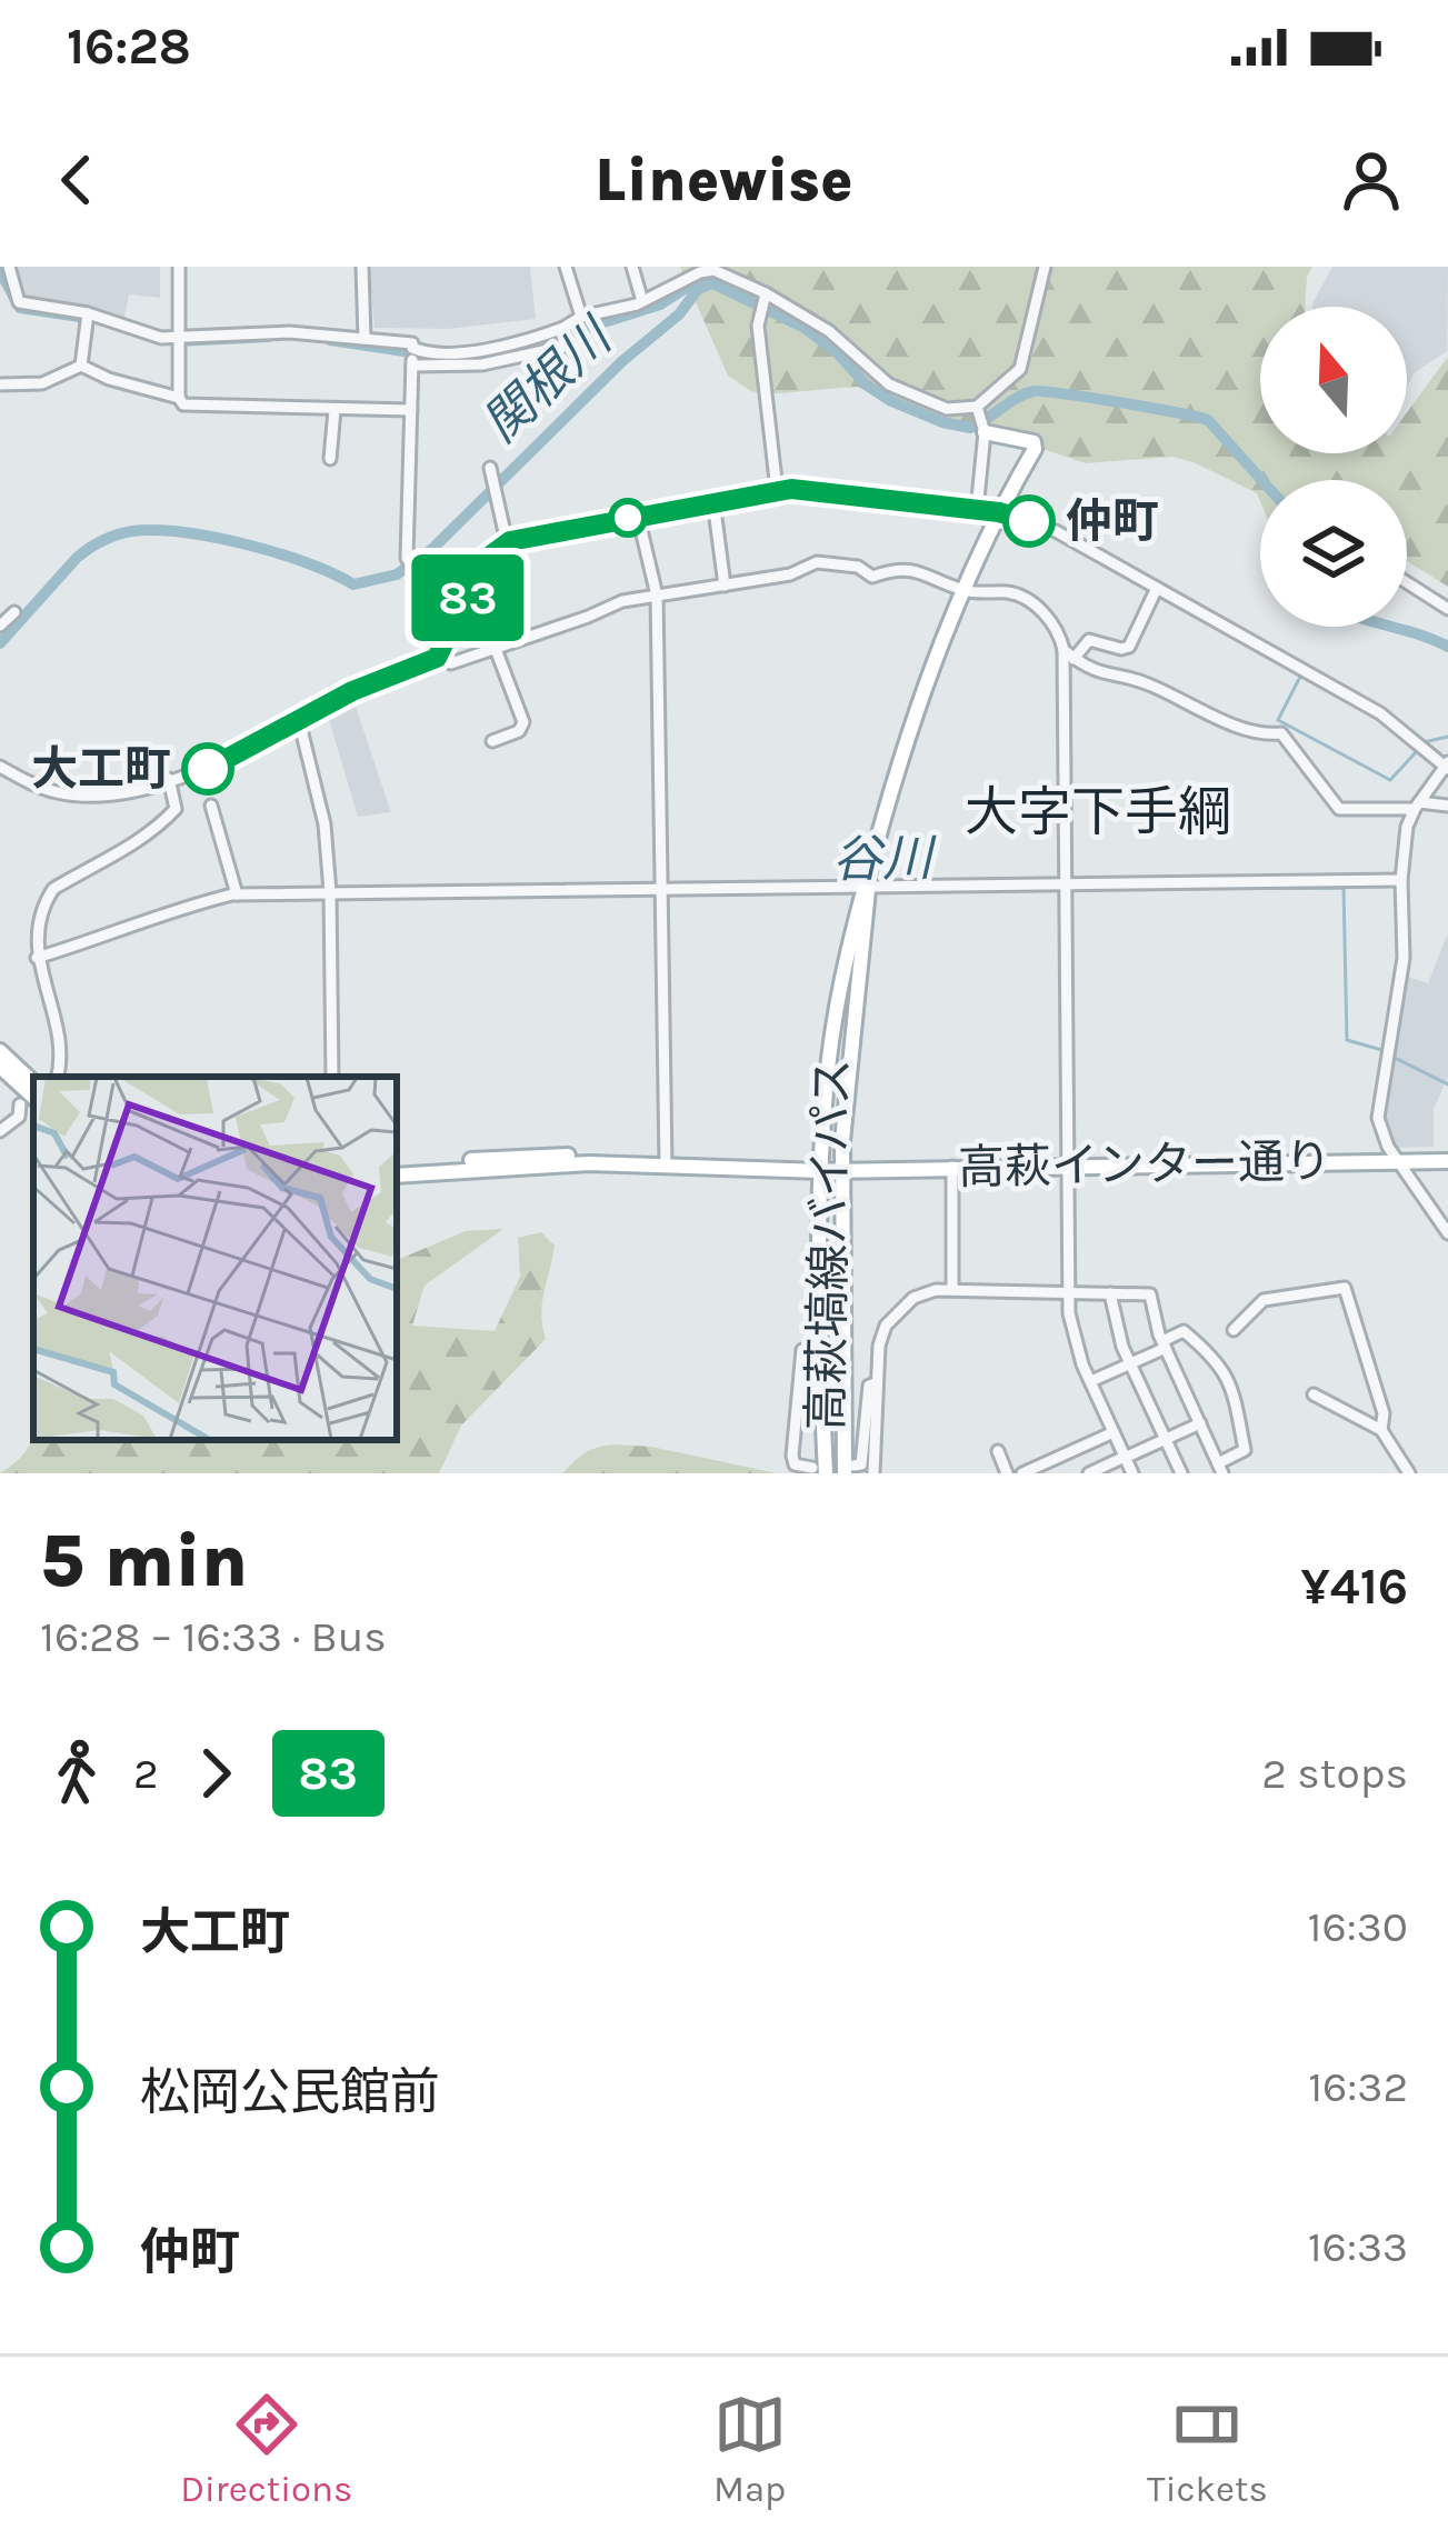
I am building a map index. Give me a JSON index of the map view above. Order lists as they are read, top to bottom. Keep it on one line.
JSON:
{"streets":{"main road":["高萩インター通り","高萩塙線バイパス"]},"crossings":[["高萩インター通り","高萩塙線バイパス"]],"districts":["大字下手綱"],"water":["関根川","谷川"],"places":["仲町","大工町"],"lines":["bus line 83"],"north":"top","page":{"status":"16:28","header":"Linewise","on_map":"83","heading":["5 min","16:28 – 16:33 · Bus","¥416"],"legs":["2","83","2 stops"],"list":[{"name":"大工町","value":"16:30"},{"name":"松岡公民館前","value":"16:32"},{"name":"仲町","value":"16:33"}],"tabs":["Directions","Map","Tickets"]}}
